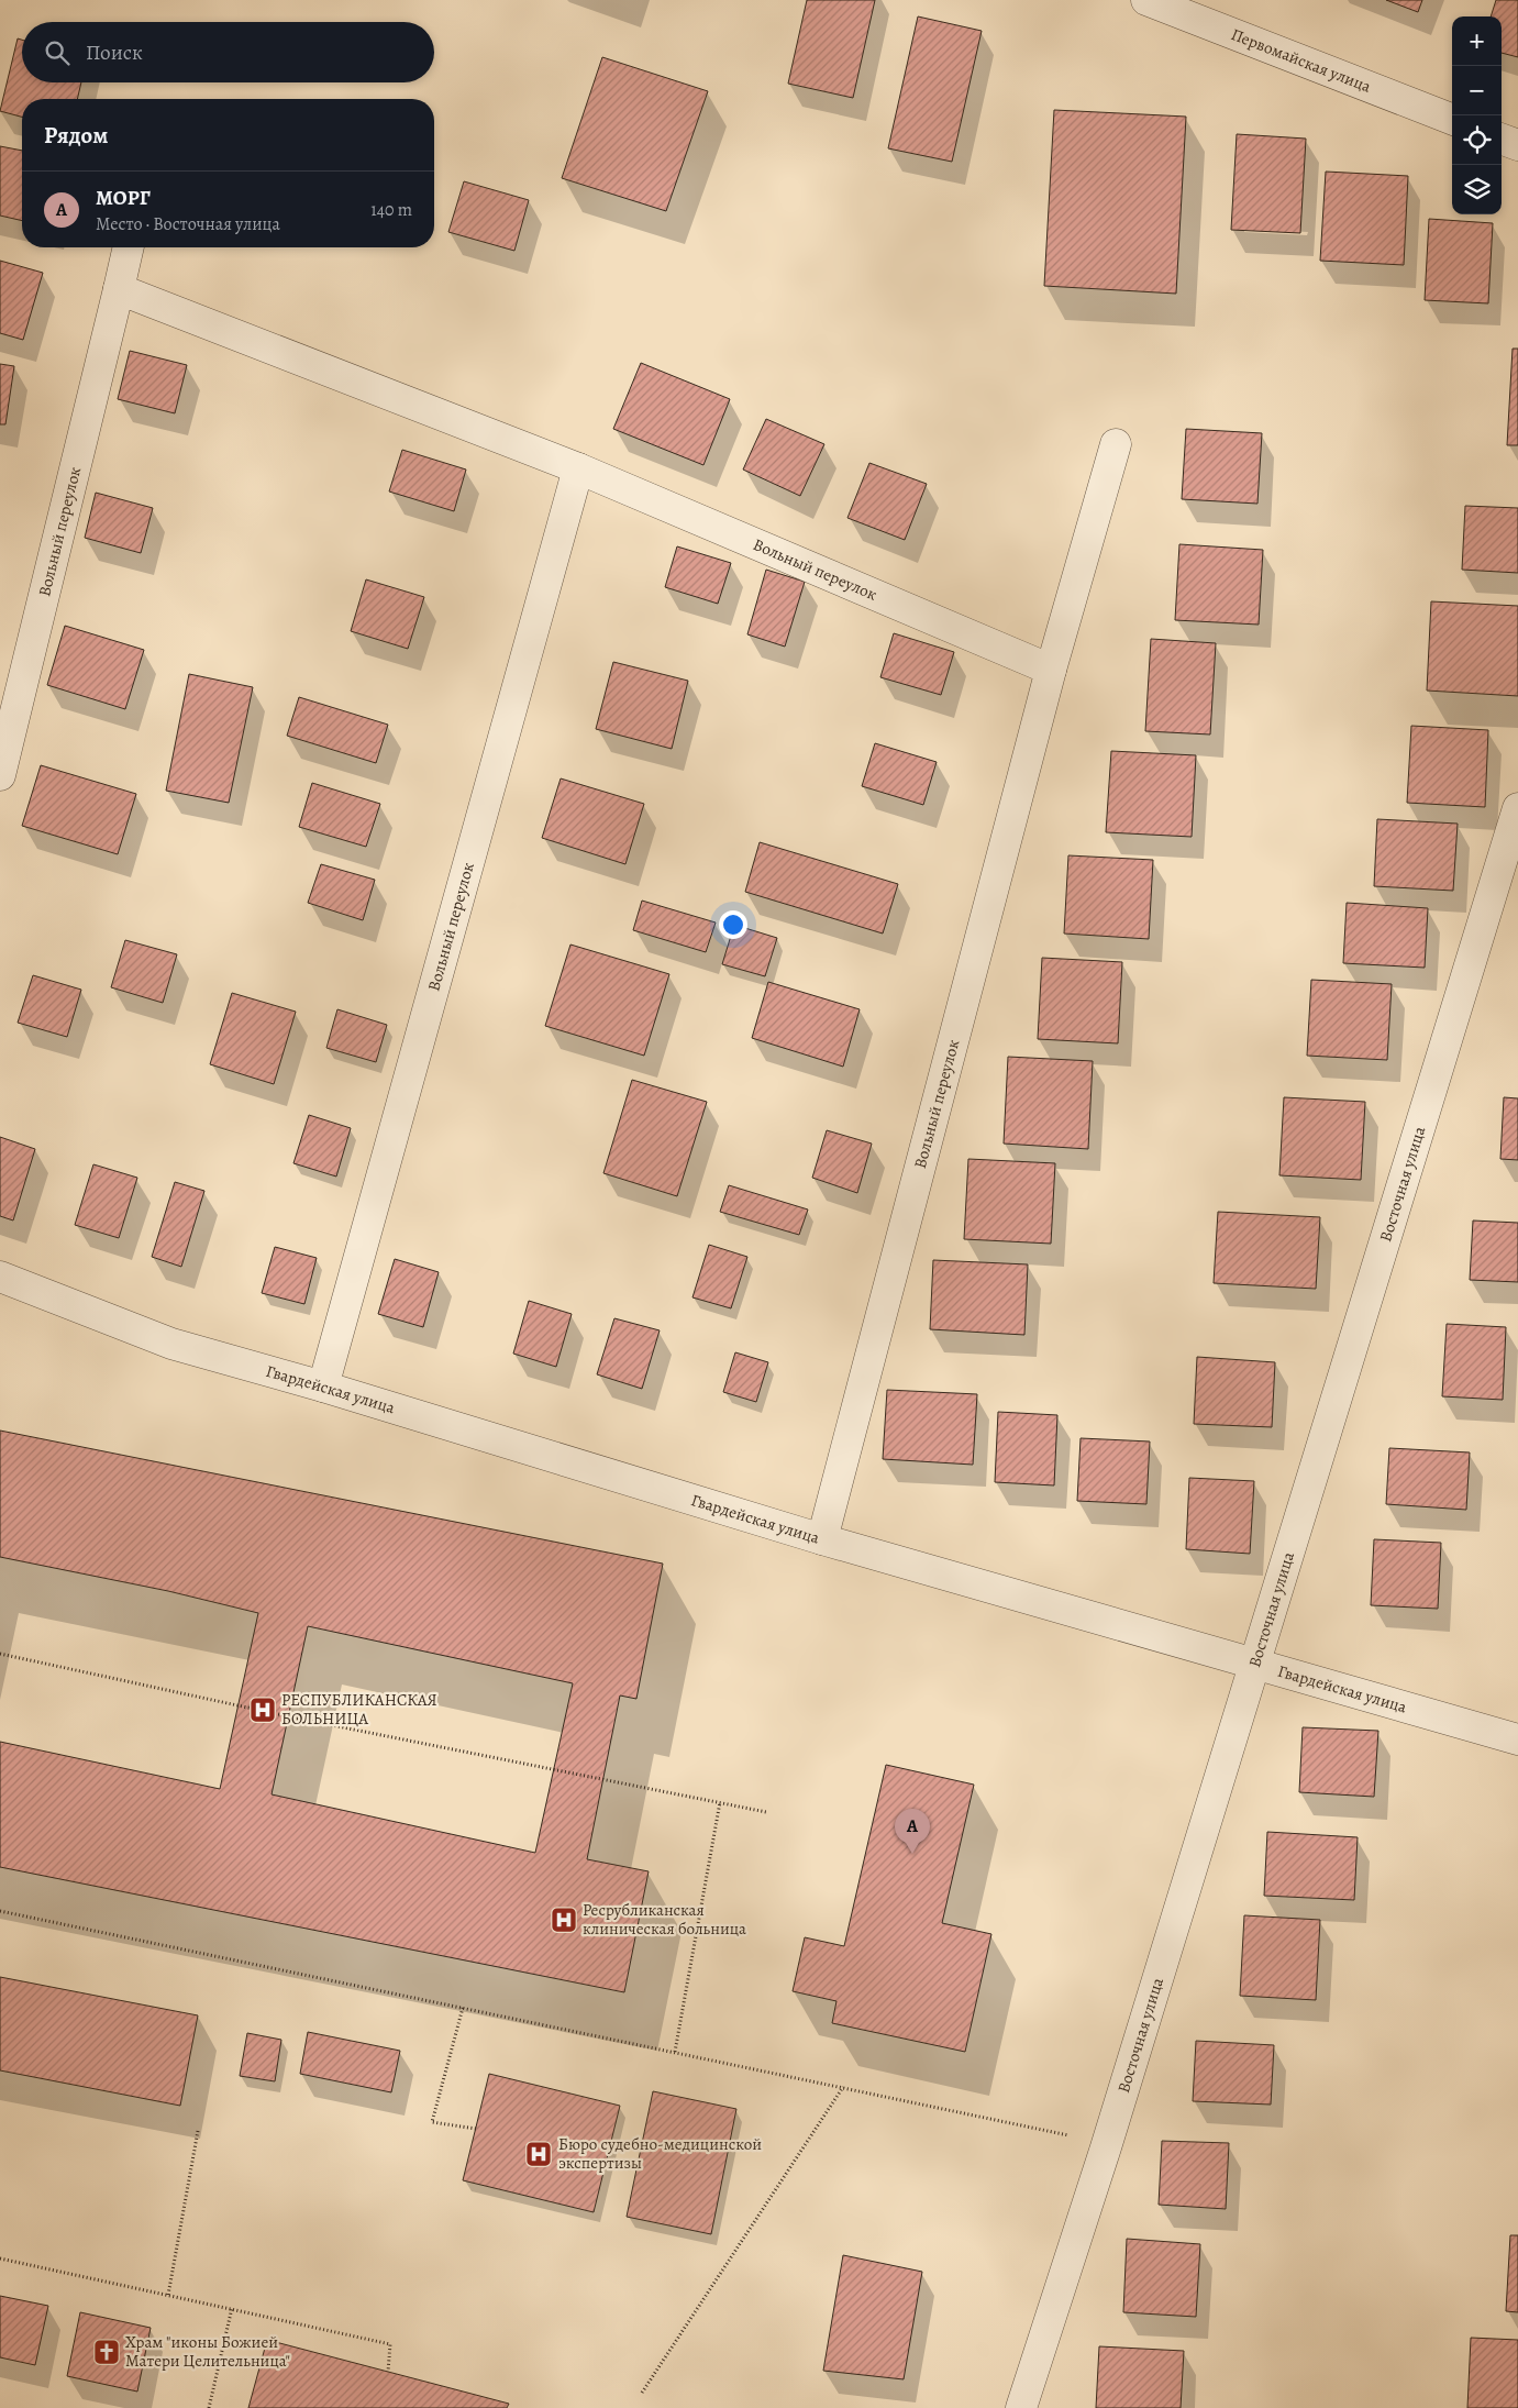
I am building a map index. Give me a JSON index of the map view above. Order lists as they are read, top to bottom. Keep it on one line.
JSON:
{"streets":{"street":["Первомайская улица","Вольный переулок","Восточная улица","Гвардейская улица"]},"crossings":[["Вольный переулок","Гвардейская улица"],["Восточная улица","Гвардейская улица"]],"places":{"hospital":["РЕСПУБЛИКАНСКАЯ БОЛЬНИЦА","Ресрубликанская клиническая больница","Бюро судебно-медицинской экспертизы"],"church":["Храм \"иконы Божией Матери Целительница\""]},"page":{"map_buttons":["+","−"],"search":"Поиск","heading":"Рядом","list":[{"mark":"A","name":"МОРГ","note":"Место · Восточная улица","value":"140 m"}],"pins":"A"}}
